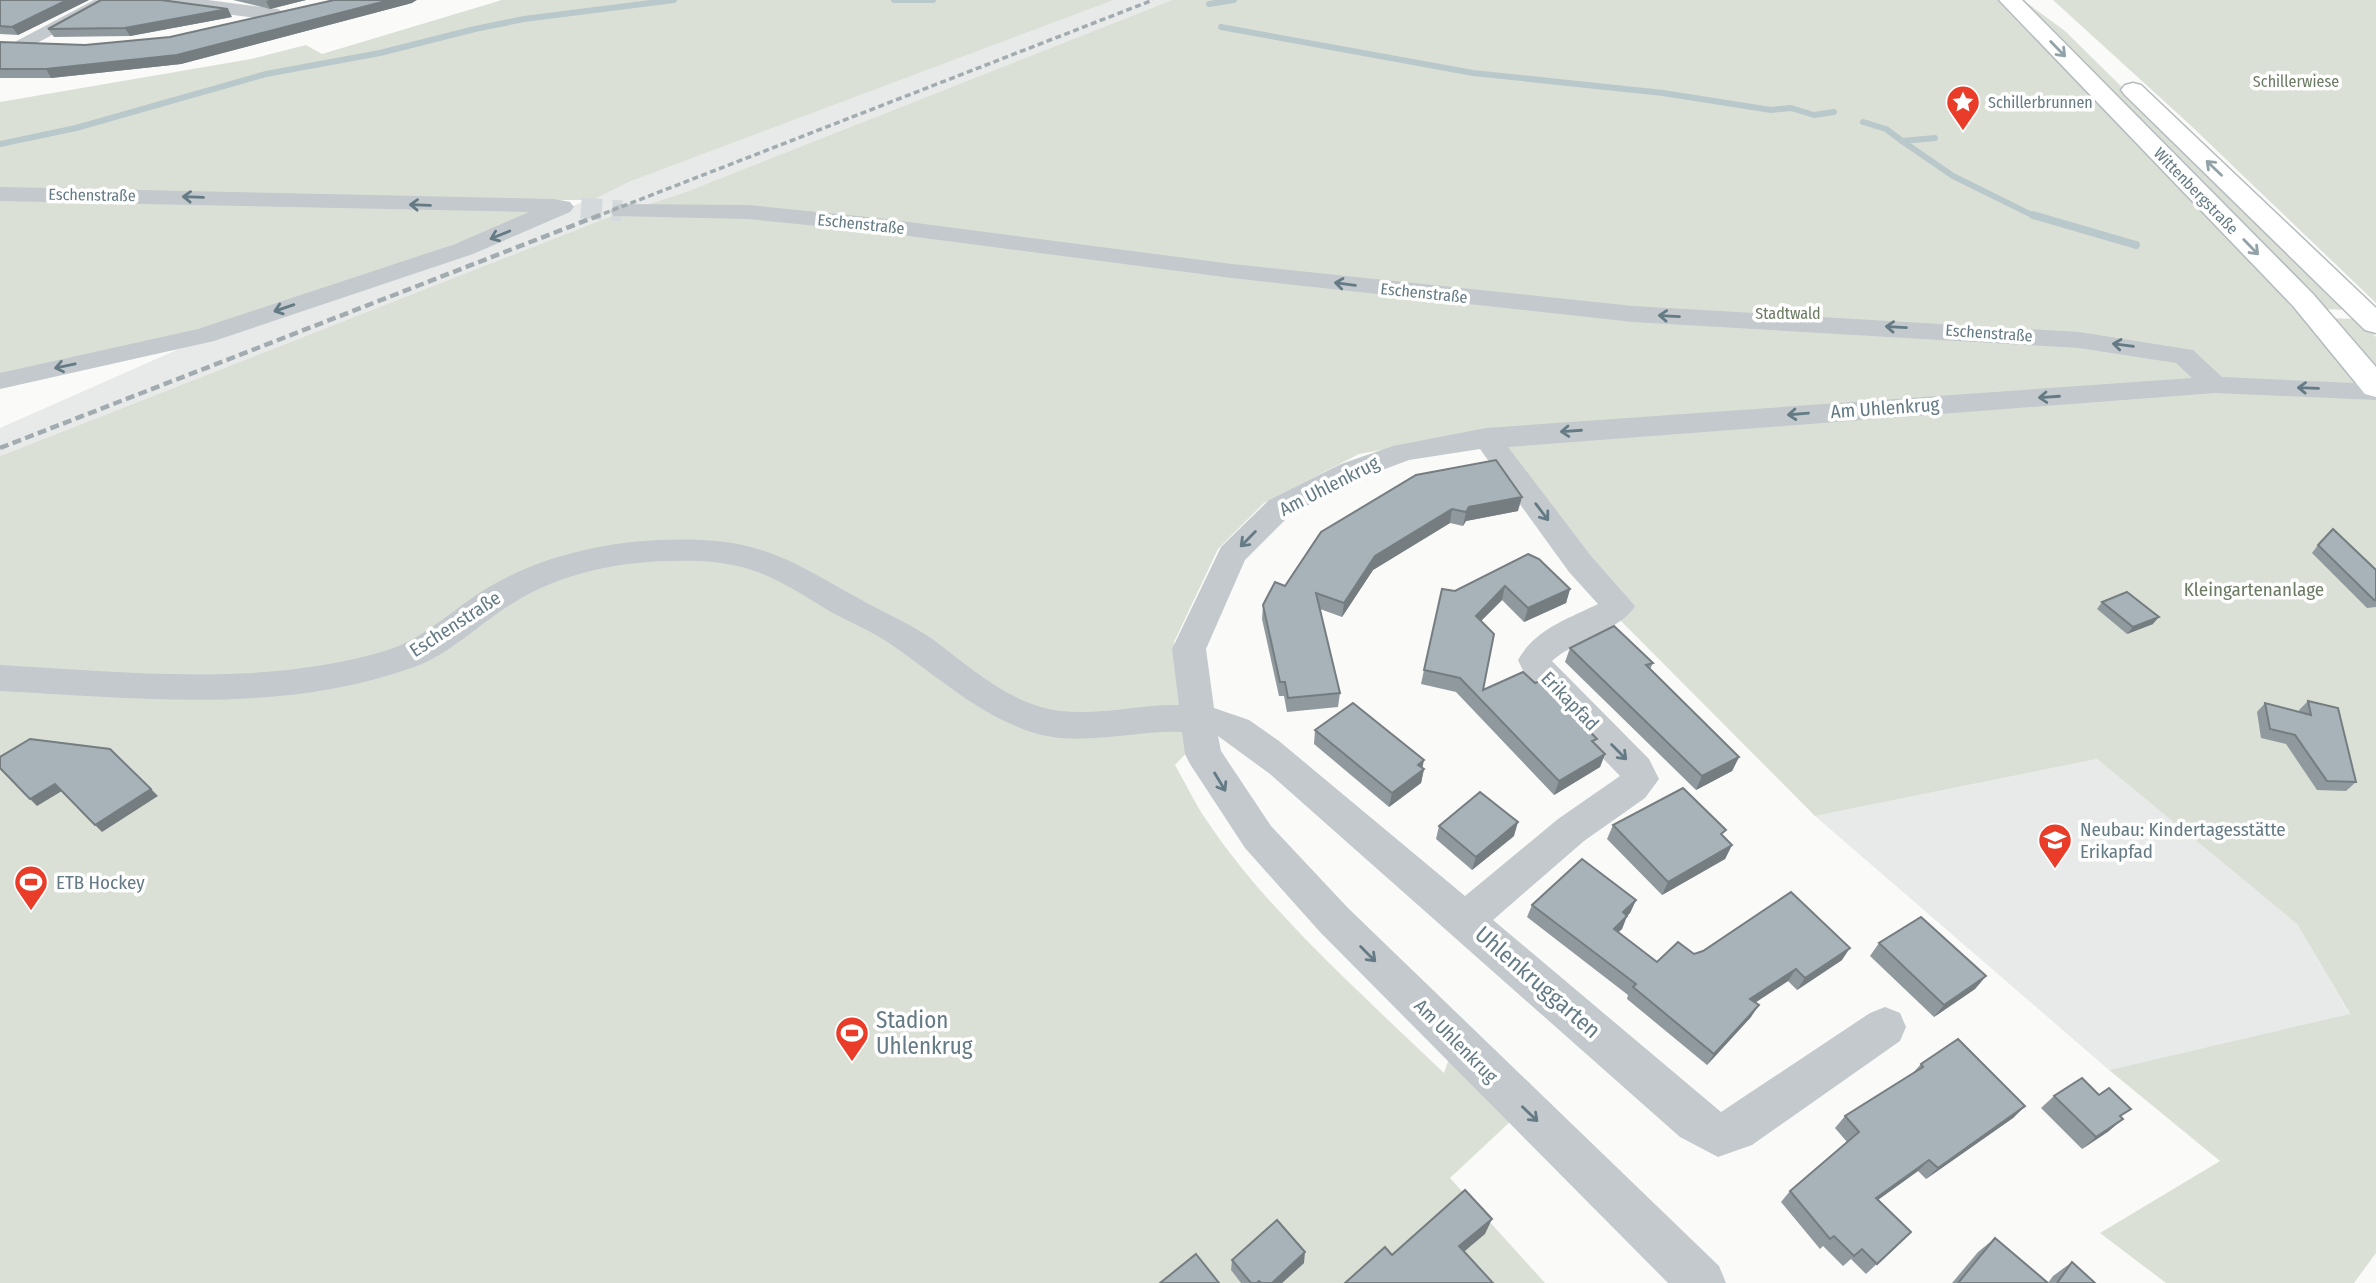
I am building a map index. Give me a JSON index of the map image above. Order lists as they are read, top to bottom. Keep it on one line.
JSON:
{"streets":{"main road":["Wittenbergstraße"],"street":["Eschenstraße","Am Uhlenkrug","Erikapfad","Uhlenkruggarten"]},"crossings":[["Wittenbergstraße","Am Uhlenkrug"],["Eschenstraße","Am Uhlenkrug"],["Eschenstraße","Uhlenkruggarten"],["Am Uhlenkrug","Erikapfad"],["Am Uhlenkrug","Uhlenkruggarten"],["Erikapfad","Uhlenkruggarten"]],"one_way":["Eschenstraße"],"parks":["Schillerwiese","Stadtwald","Kleingartenanlage"],"places":{"place":["Schillerbrunnen"],"school or university":["Neubau: Kindertagesstätte Erikapfad"],"sports":["ETB Hockey","Stadion Uhlenkrug"]}}
